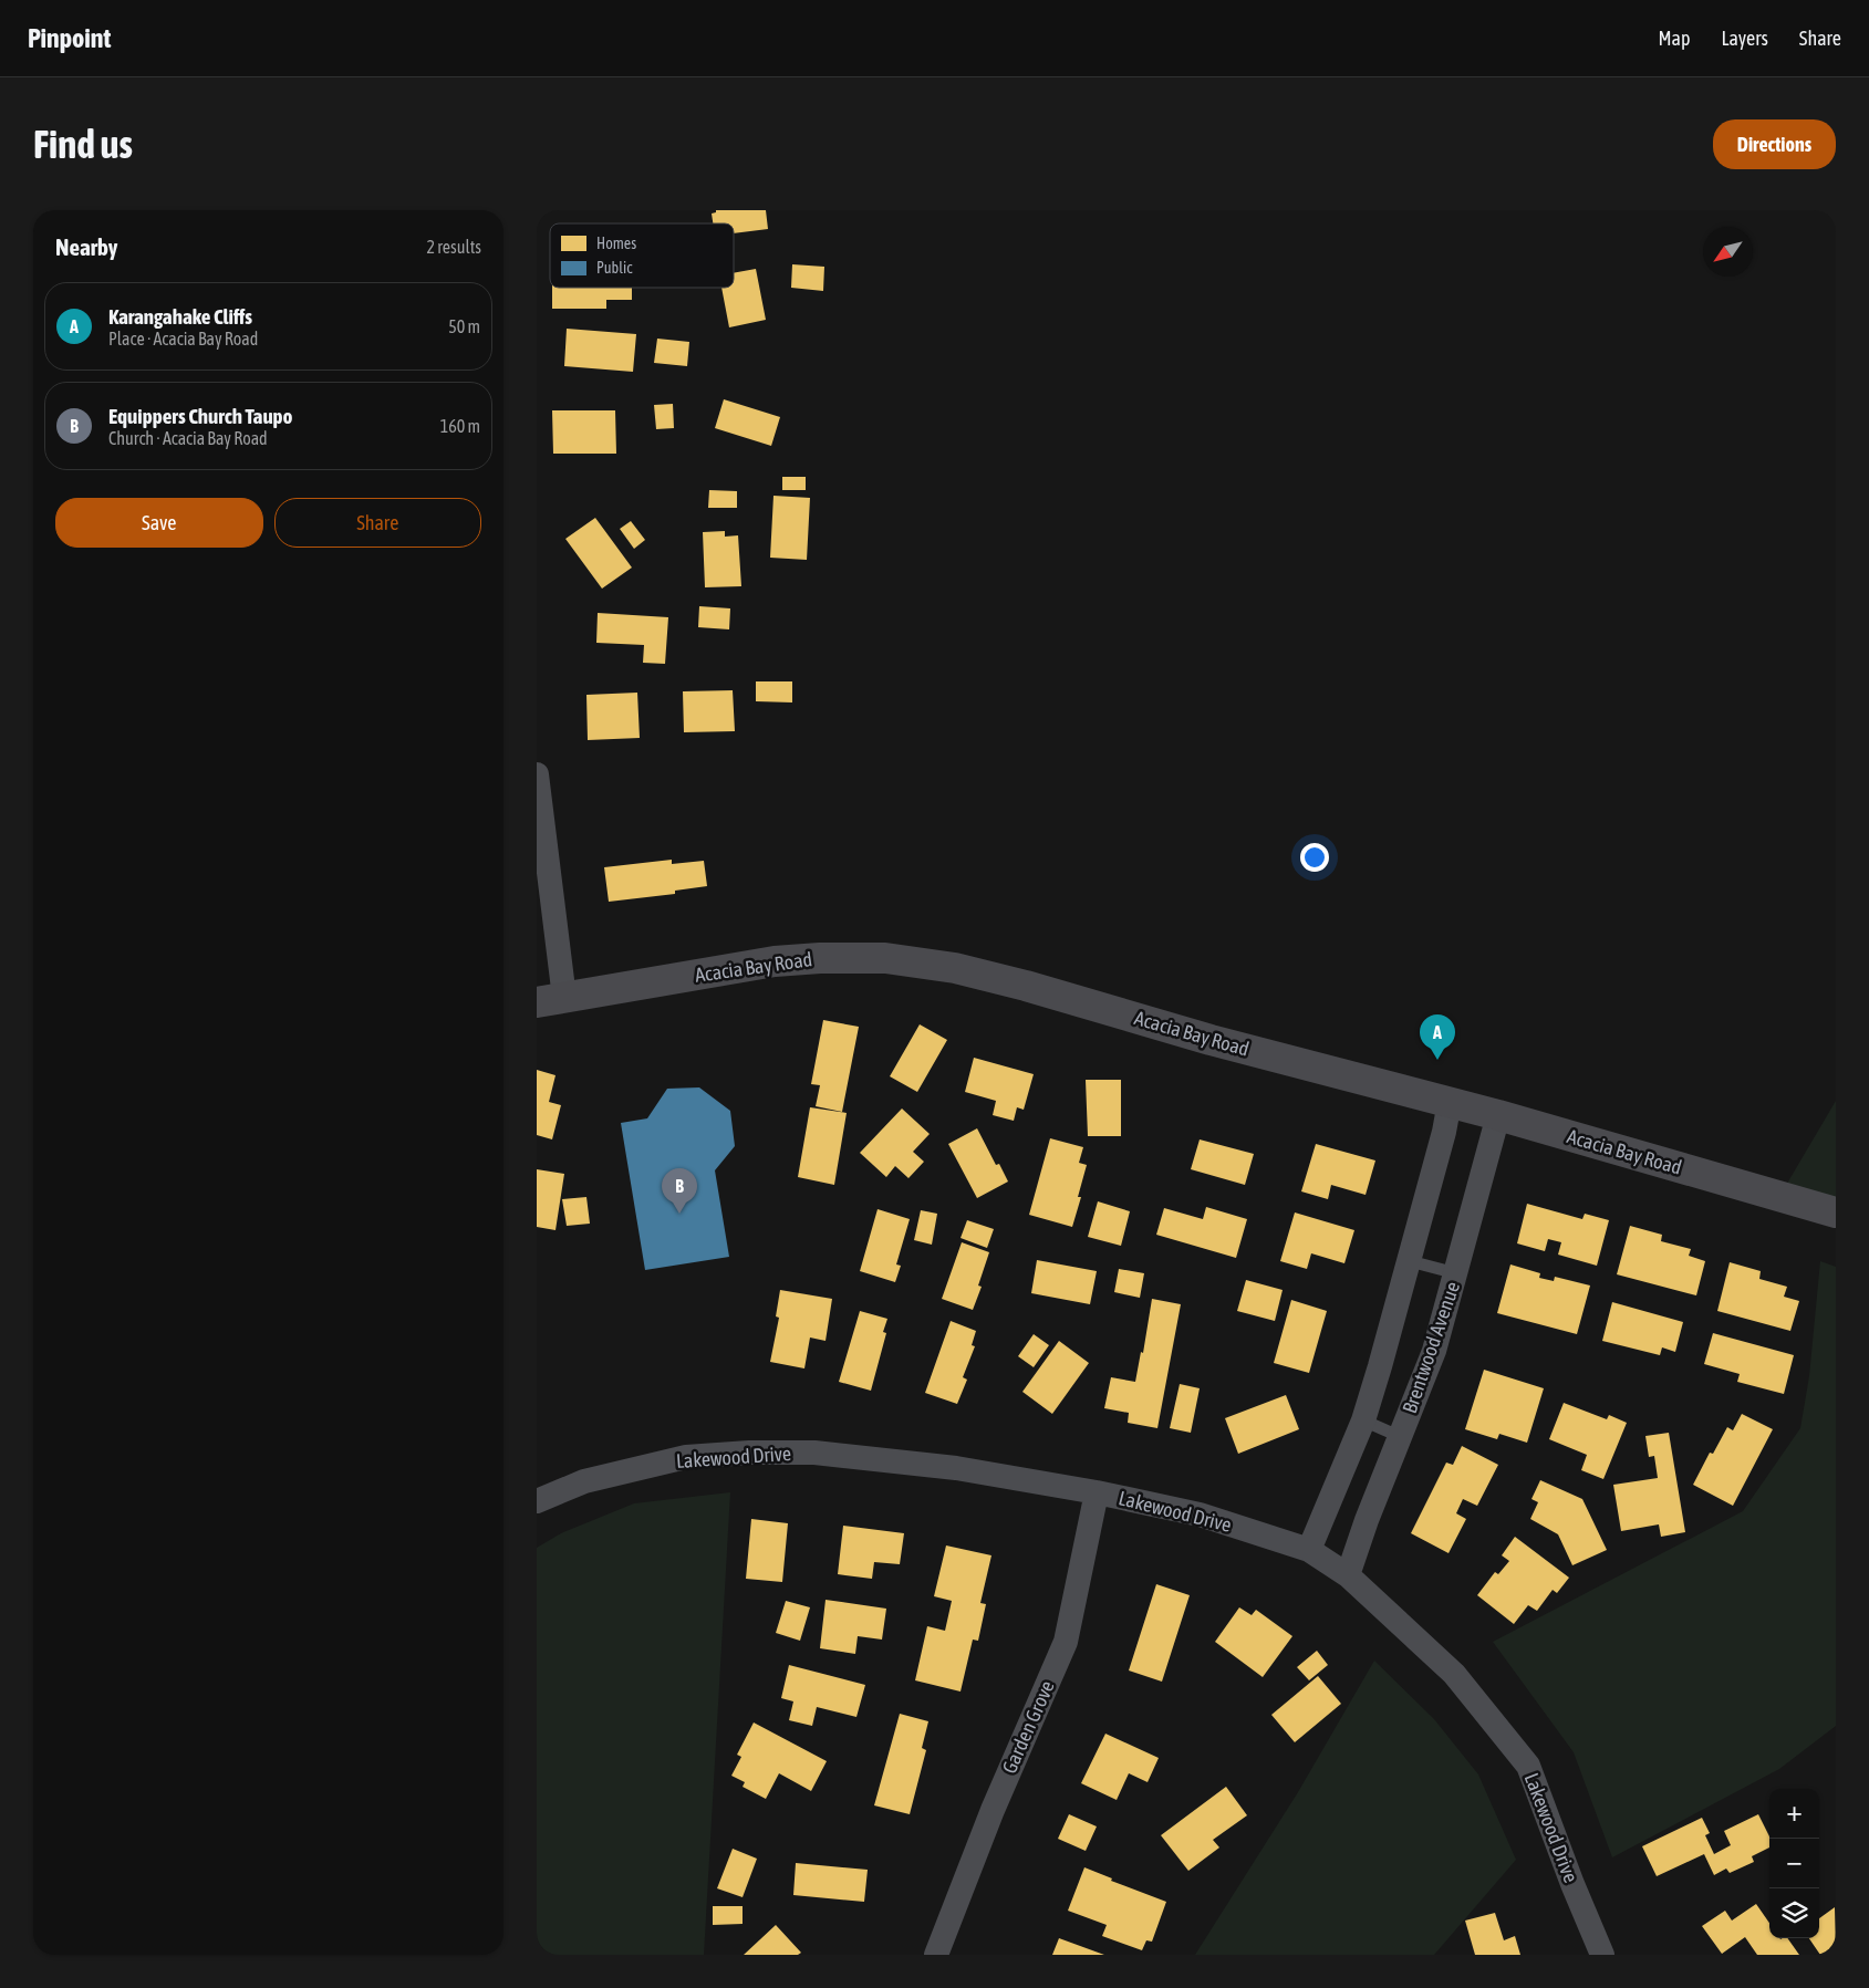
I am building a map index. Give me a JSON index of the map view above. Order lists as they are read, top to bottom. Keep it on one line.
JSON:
{"streets":{"street":["Acacia Bay Road","Brentwood Avenue","Lakewood Drive","Garden Grove"]},"crossings":[["Acacia Bay Road","Brentwood Avenue"],["Brentwood Avenue","Lakewood Drive"],["Lakewood Drive","Garden Grove"]],"legend":["Homes","Public"],"north":"bottom left","page":{"header":"Pinpoint","nav":["Map","Layers","Share"],"buttons":["Directions",["Save","Share"]],"title":"Find us","heading":["Nearby","2 results"],"list":[{"mark":"A","name":"Karangahake Cliffs","note":"Place · Acacia Bay Road","value":"50 m"},{"mark":"B","name":"Equippers Church Taupo","note":"Church · Acacia Bay Road","value":"160 m"}],"pins":["A","B"],"map_buttons":["+","−"]}}
